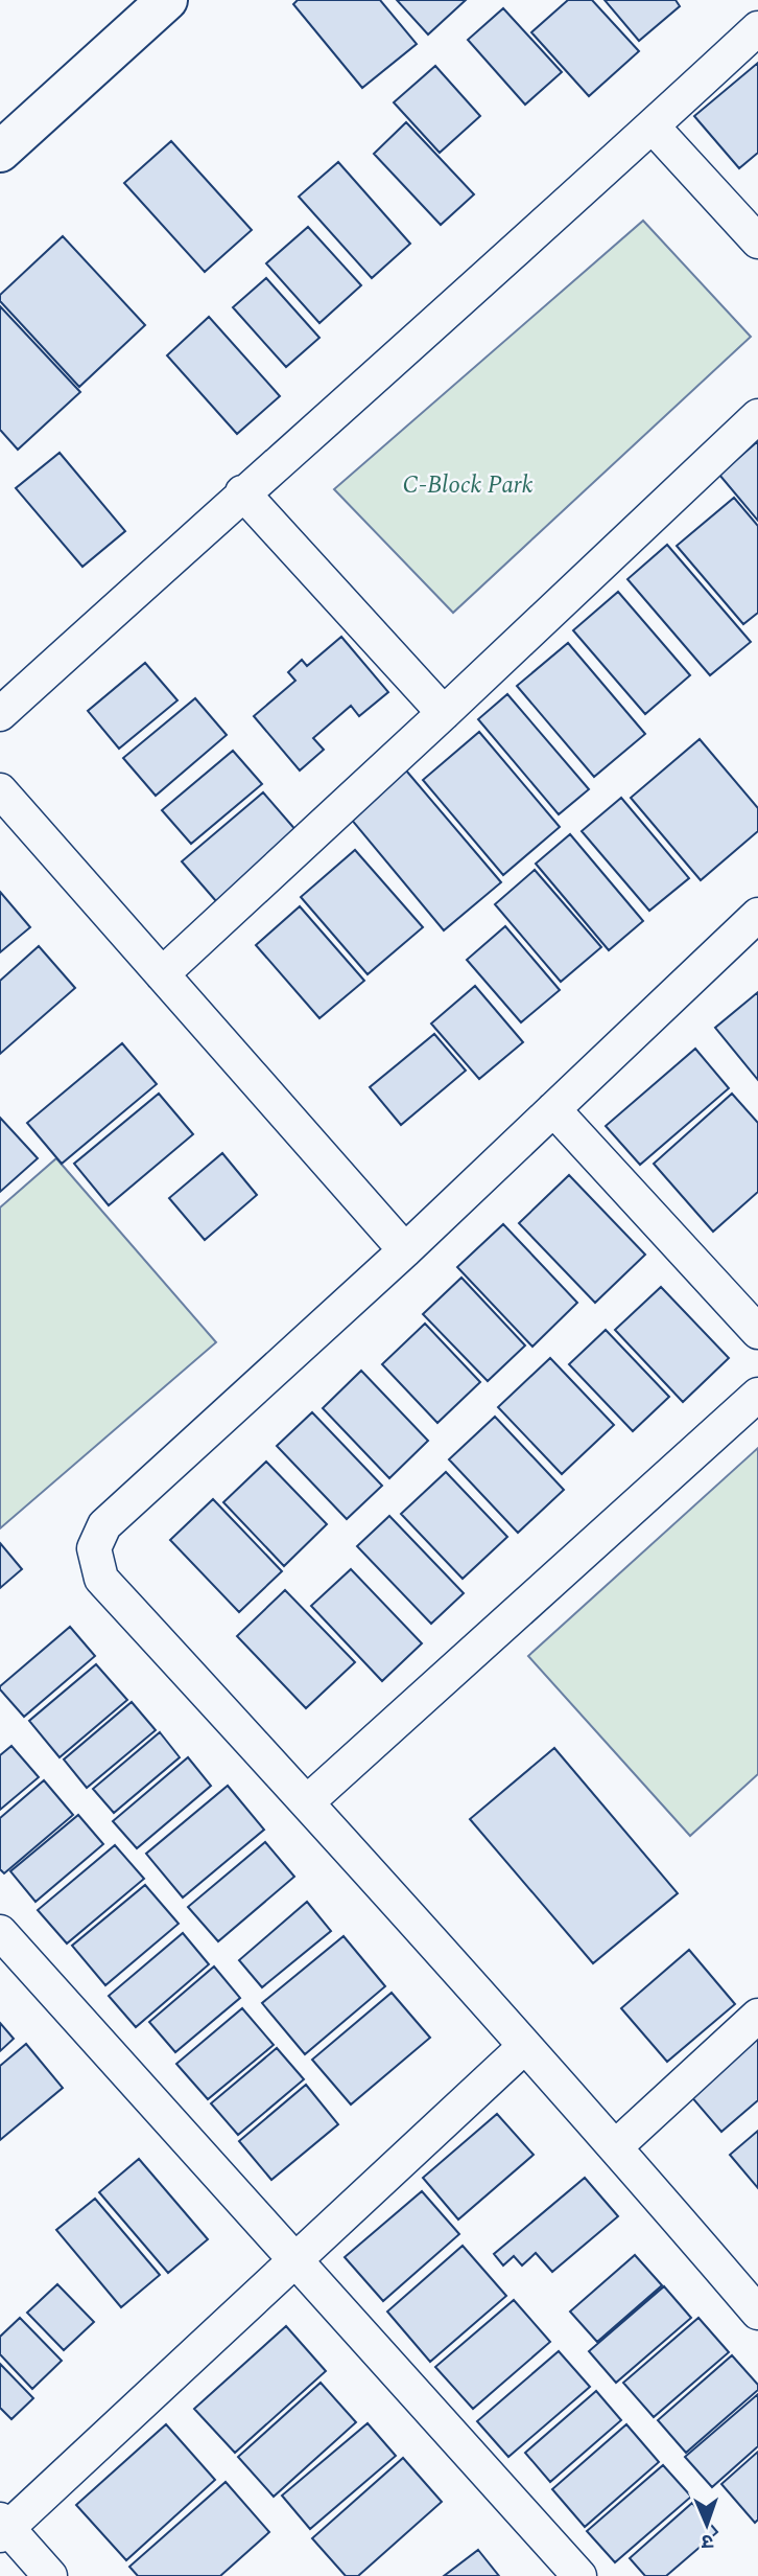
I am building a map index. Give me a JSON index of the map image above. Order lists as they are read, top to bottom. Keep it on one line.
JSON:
{"parks":["C-Block Park"],"north":"bottom"}
